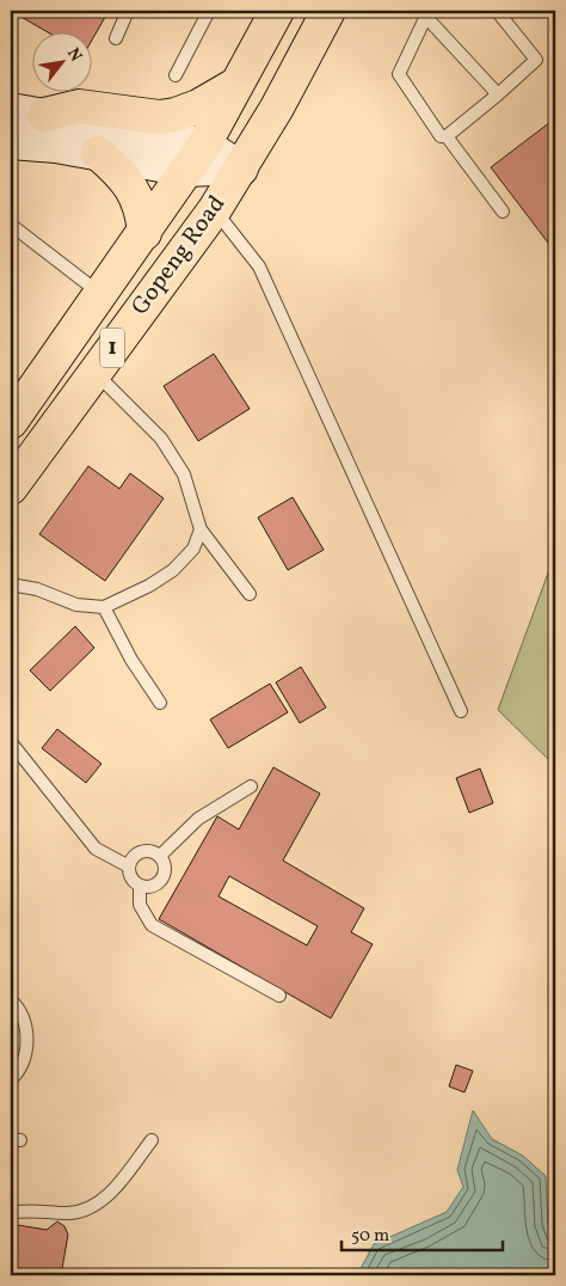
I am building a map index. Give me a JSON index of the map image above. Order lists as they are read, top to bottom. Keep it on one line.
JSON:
{"streets":{"highway":["Gopeng Road","1"]},"scale_bar":"50 m","north":"top right"}
